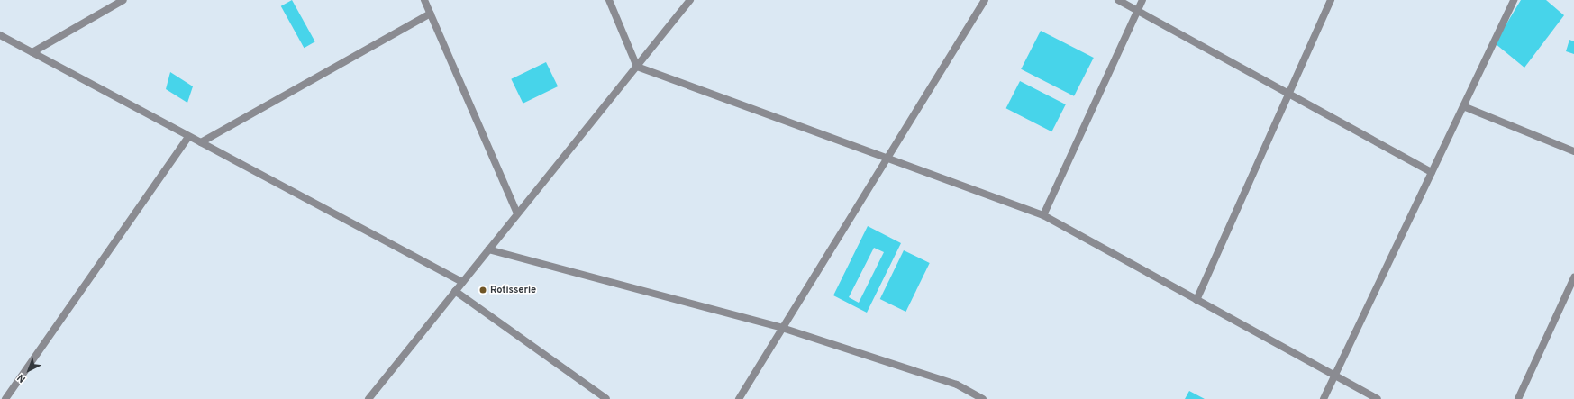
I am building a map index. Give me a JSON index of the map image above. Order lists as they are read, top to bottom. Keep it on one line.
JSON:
{"places":["Rotisserie"],"north":"bottom left"}
